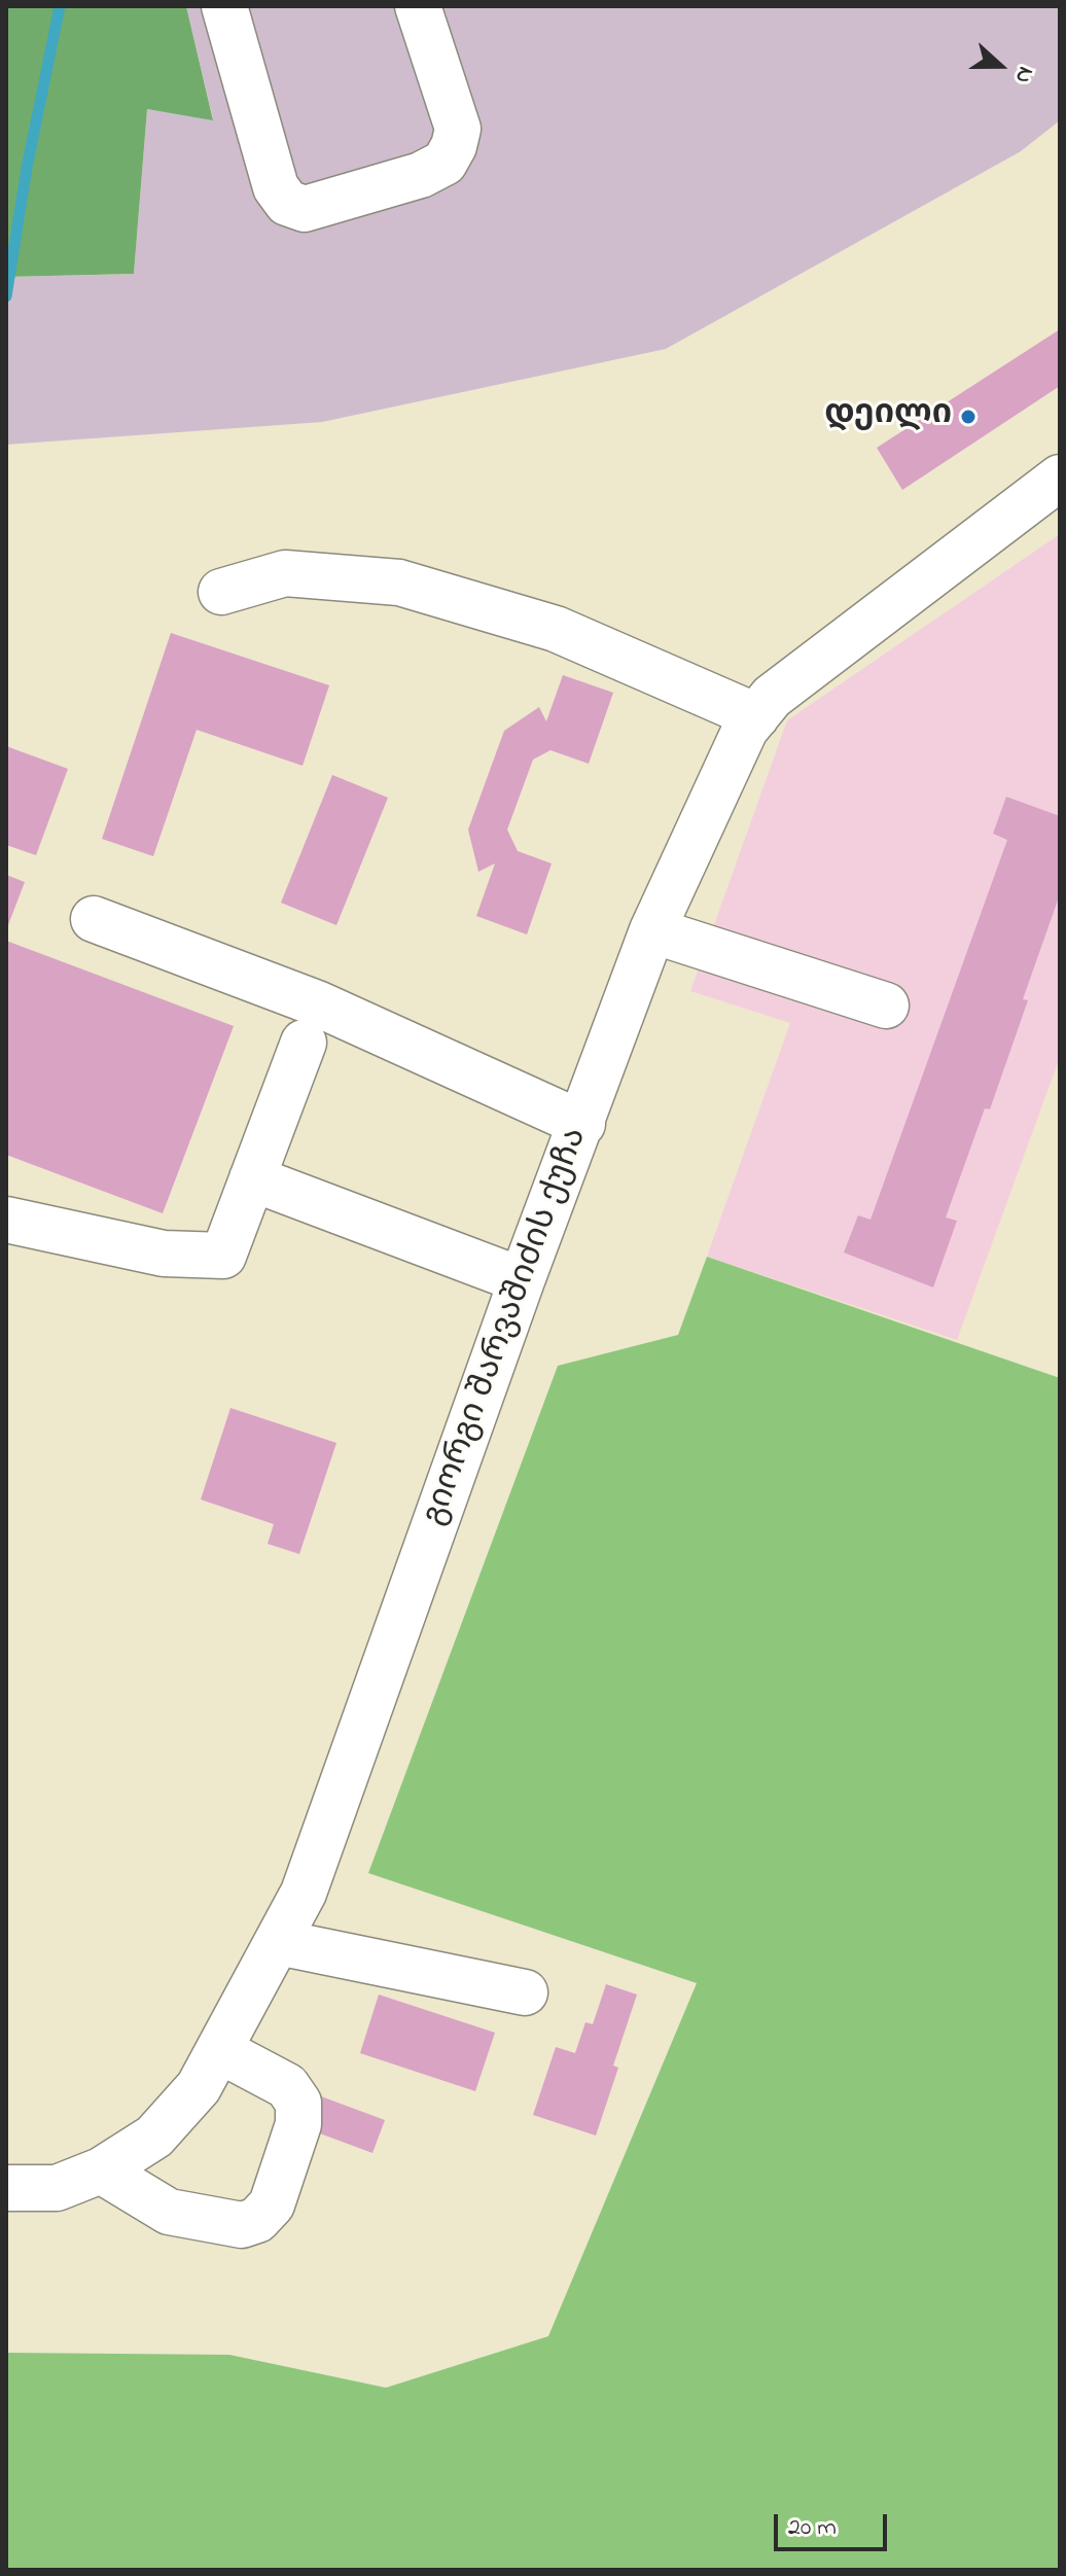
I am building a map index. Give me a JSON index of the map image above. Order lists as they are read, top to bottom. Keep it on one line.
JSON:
{"streets":{"street":["გიორგი შარვაშიძის ქუჩა"]},"places":["დეილი"],"scale_bar":"20 m","north":"right"}
